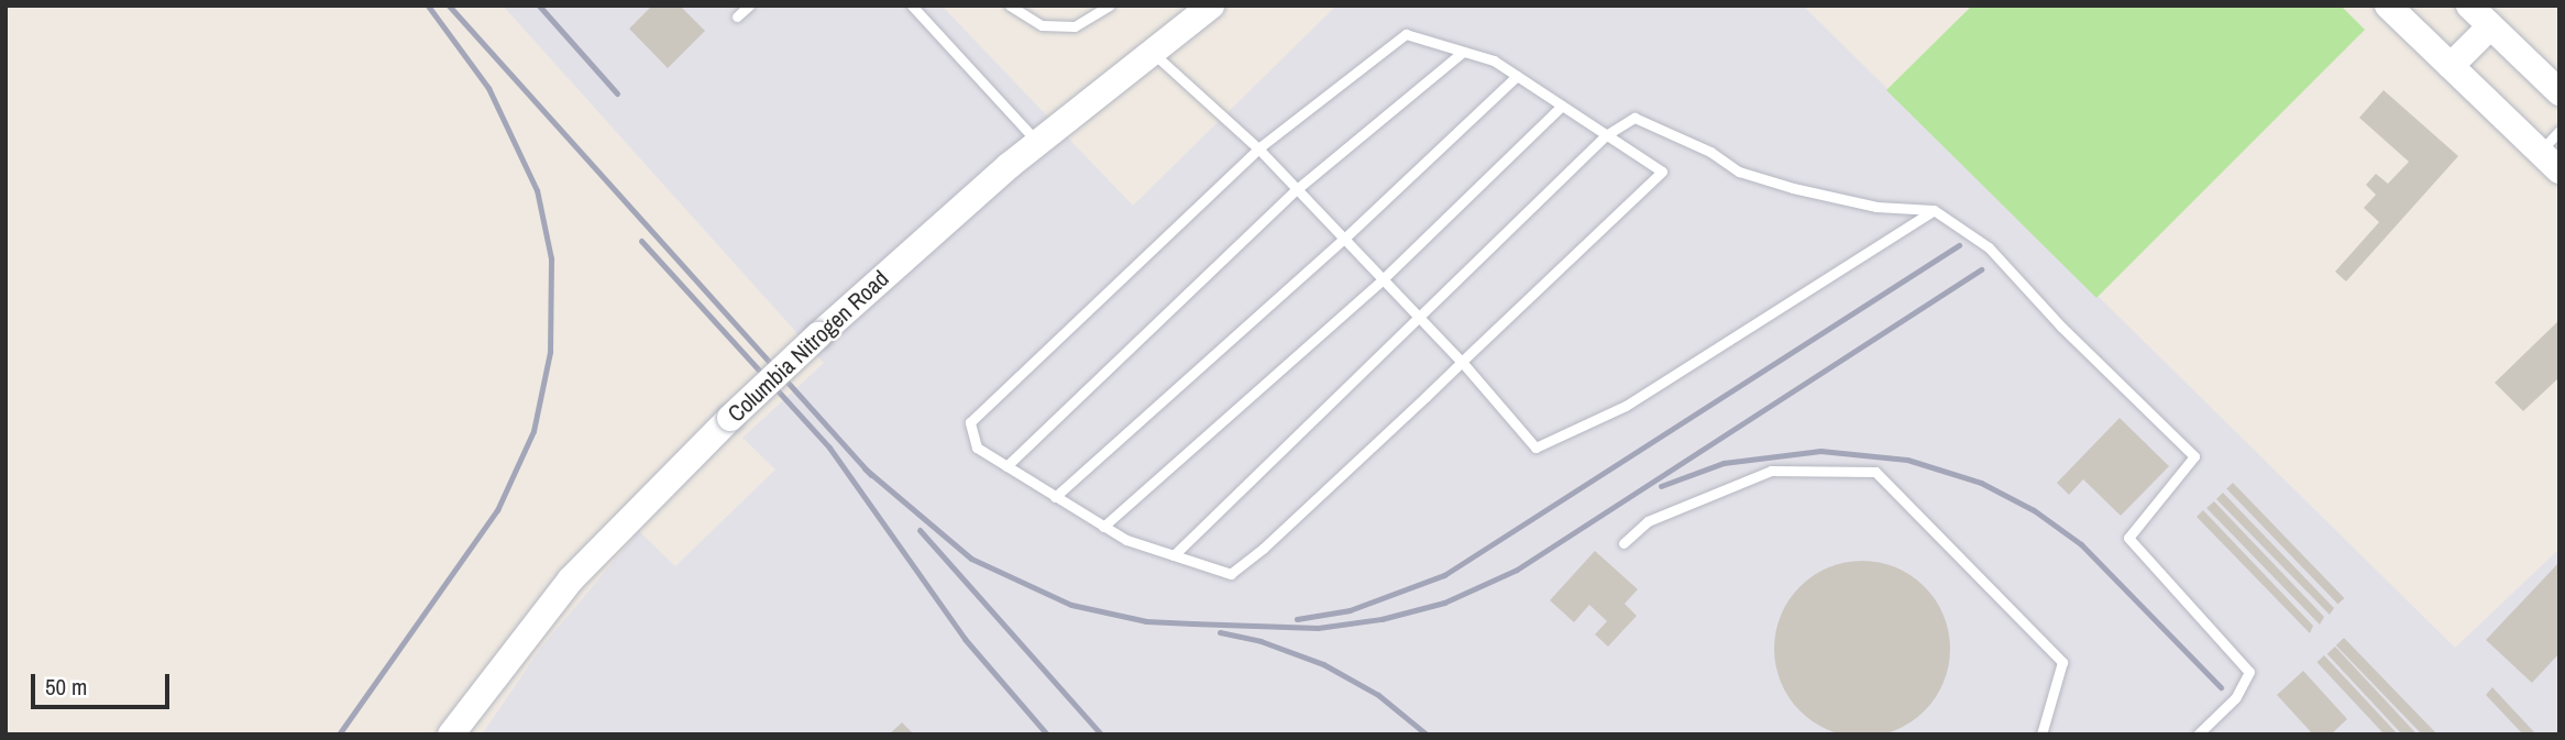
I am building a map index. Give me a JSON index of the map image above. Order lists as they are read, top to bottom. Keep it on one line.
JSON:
{"streets":{"street":["Columbia Nitrogen Road"]},"scale_bar":"50 m"}
